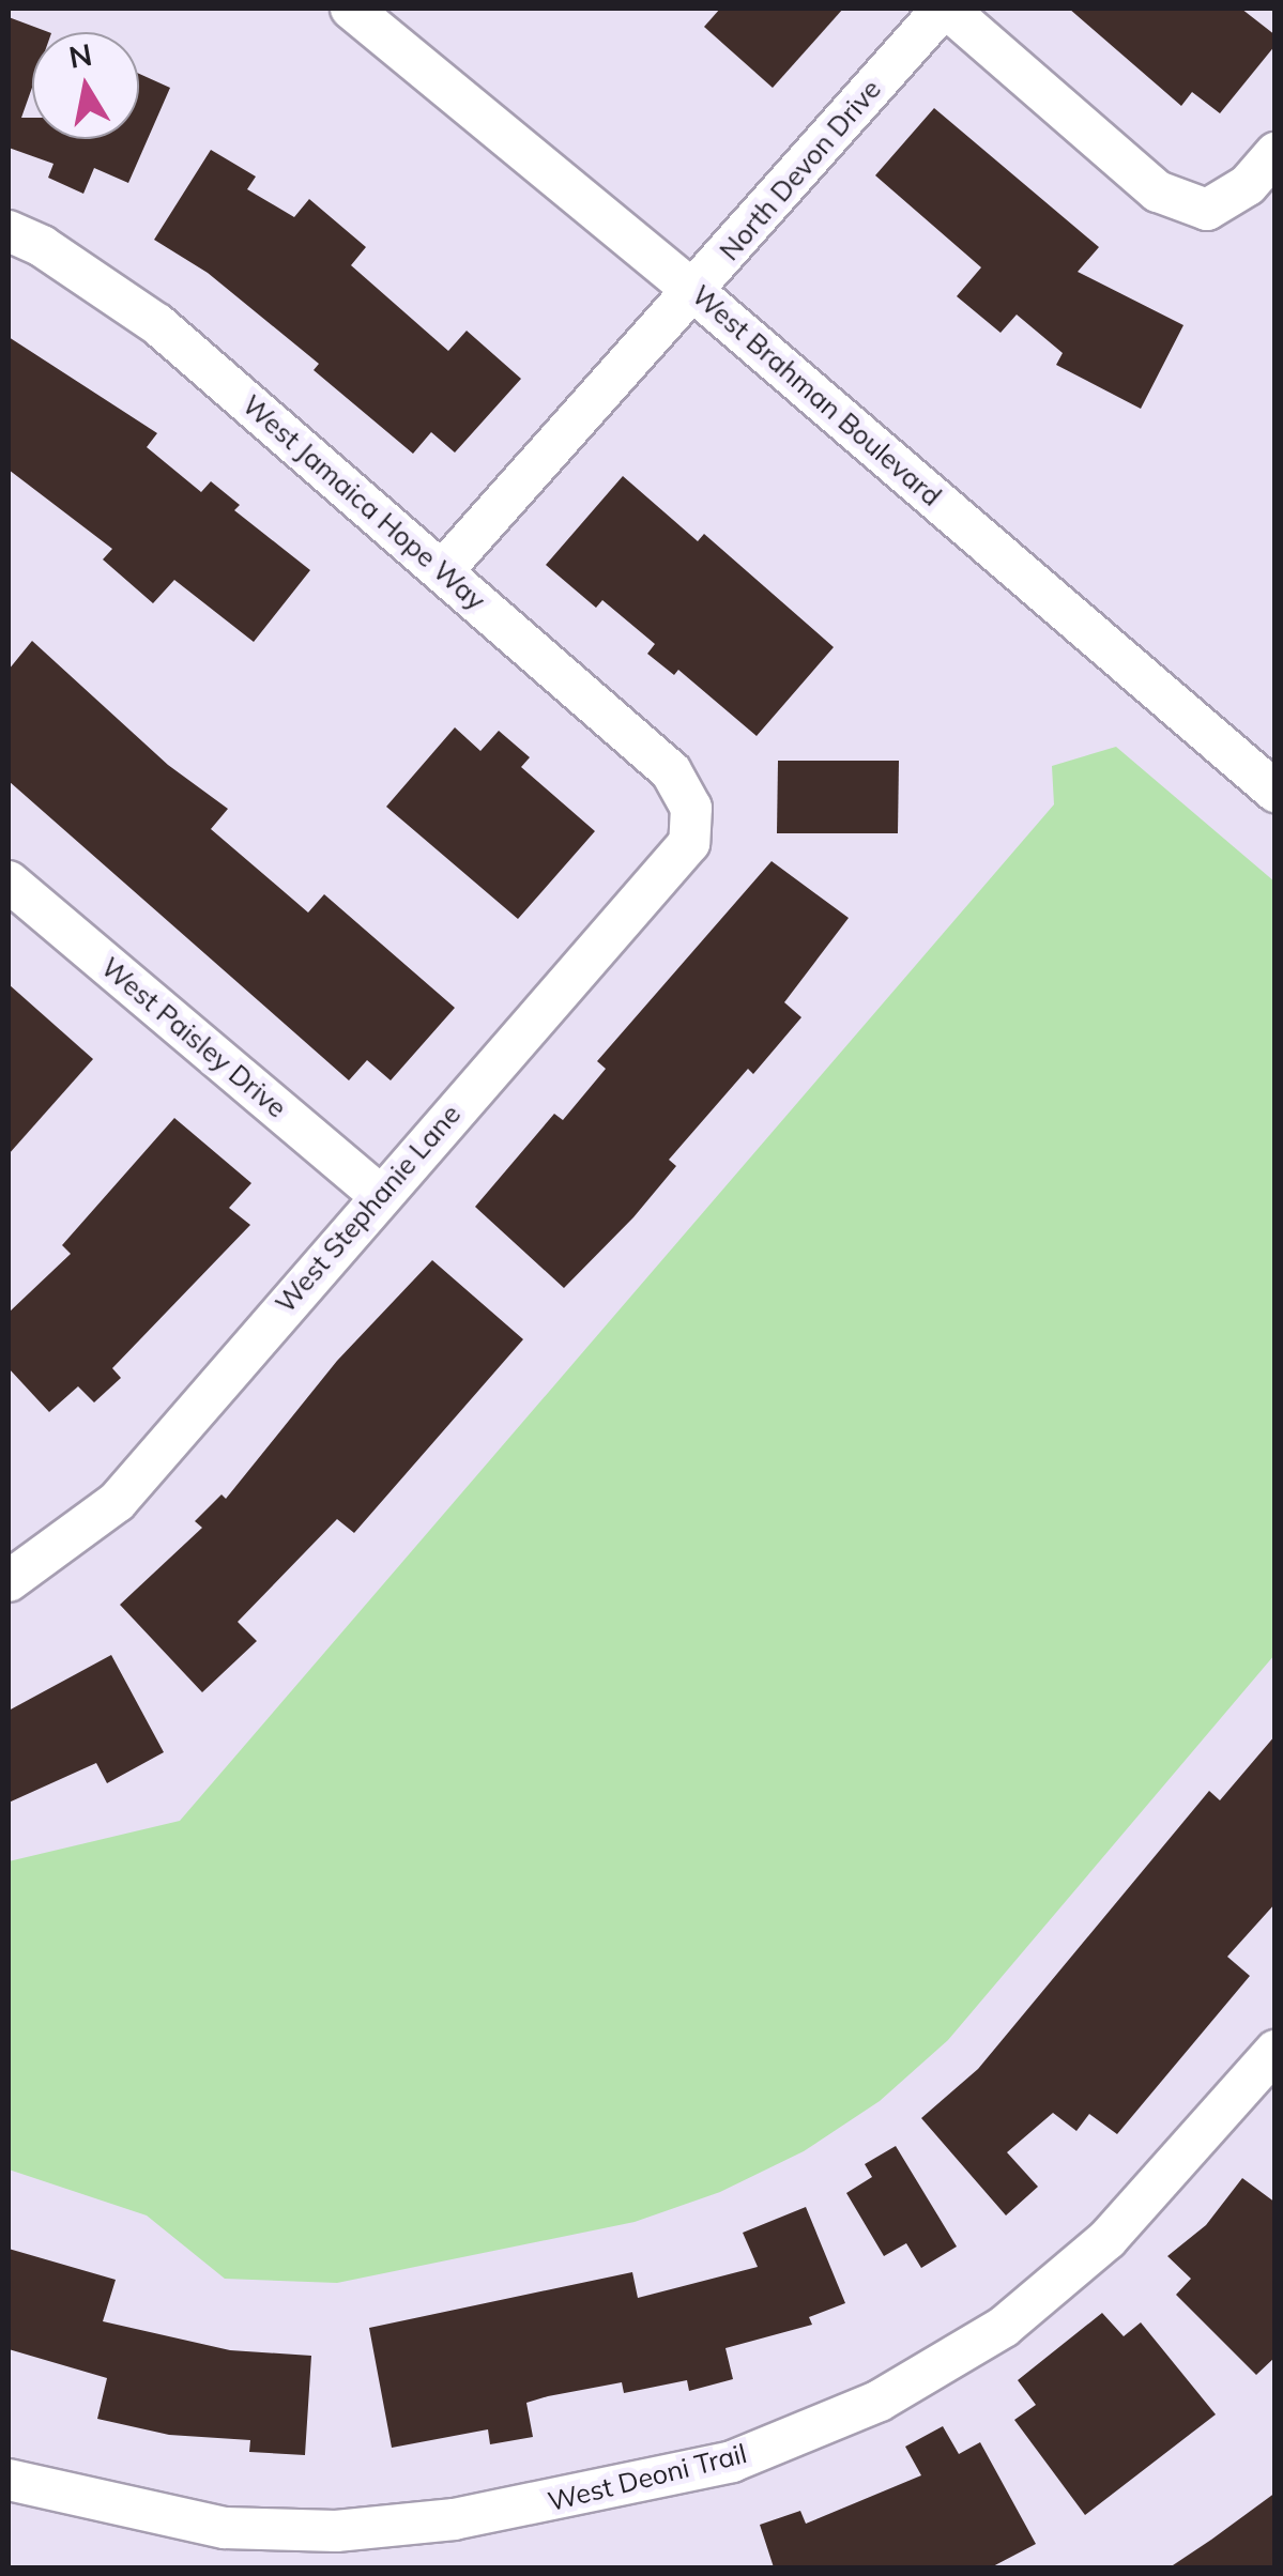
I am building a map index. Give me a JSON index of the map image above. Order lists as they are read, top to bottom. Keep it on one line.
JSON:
{"streets":{"street":["North Devon Drive","West Brahman Boulevard","West Jamaica Hope Way","West Paisley Drive","West Stephanie Lane","West Deoni Trail"]},"crossings":[["North Devon Drive","West Brahman Boulevard"],["North Devon Drive","West Jamaica Hope Way"],["West Jamaica Hope Way","West Stephanie Lane"],["West Paisley Drive","West Stephanie Lane"]],"north":"top"}
